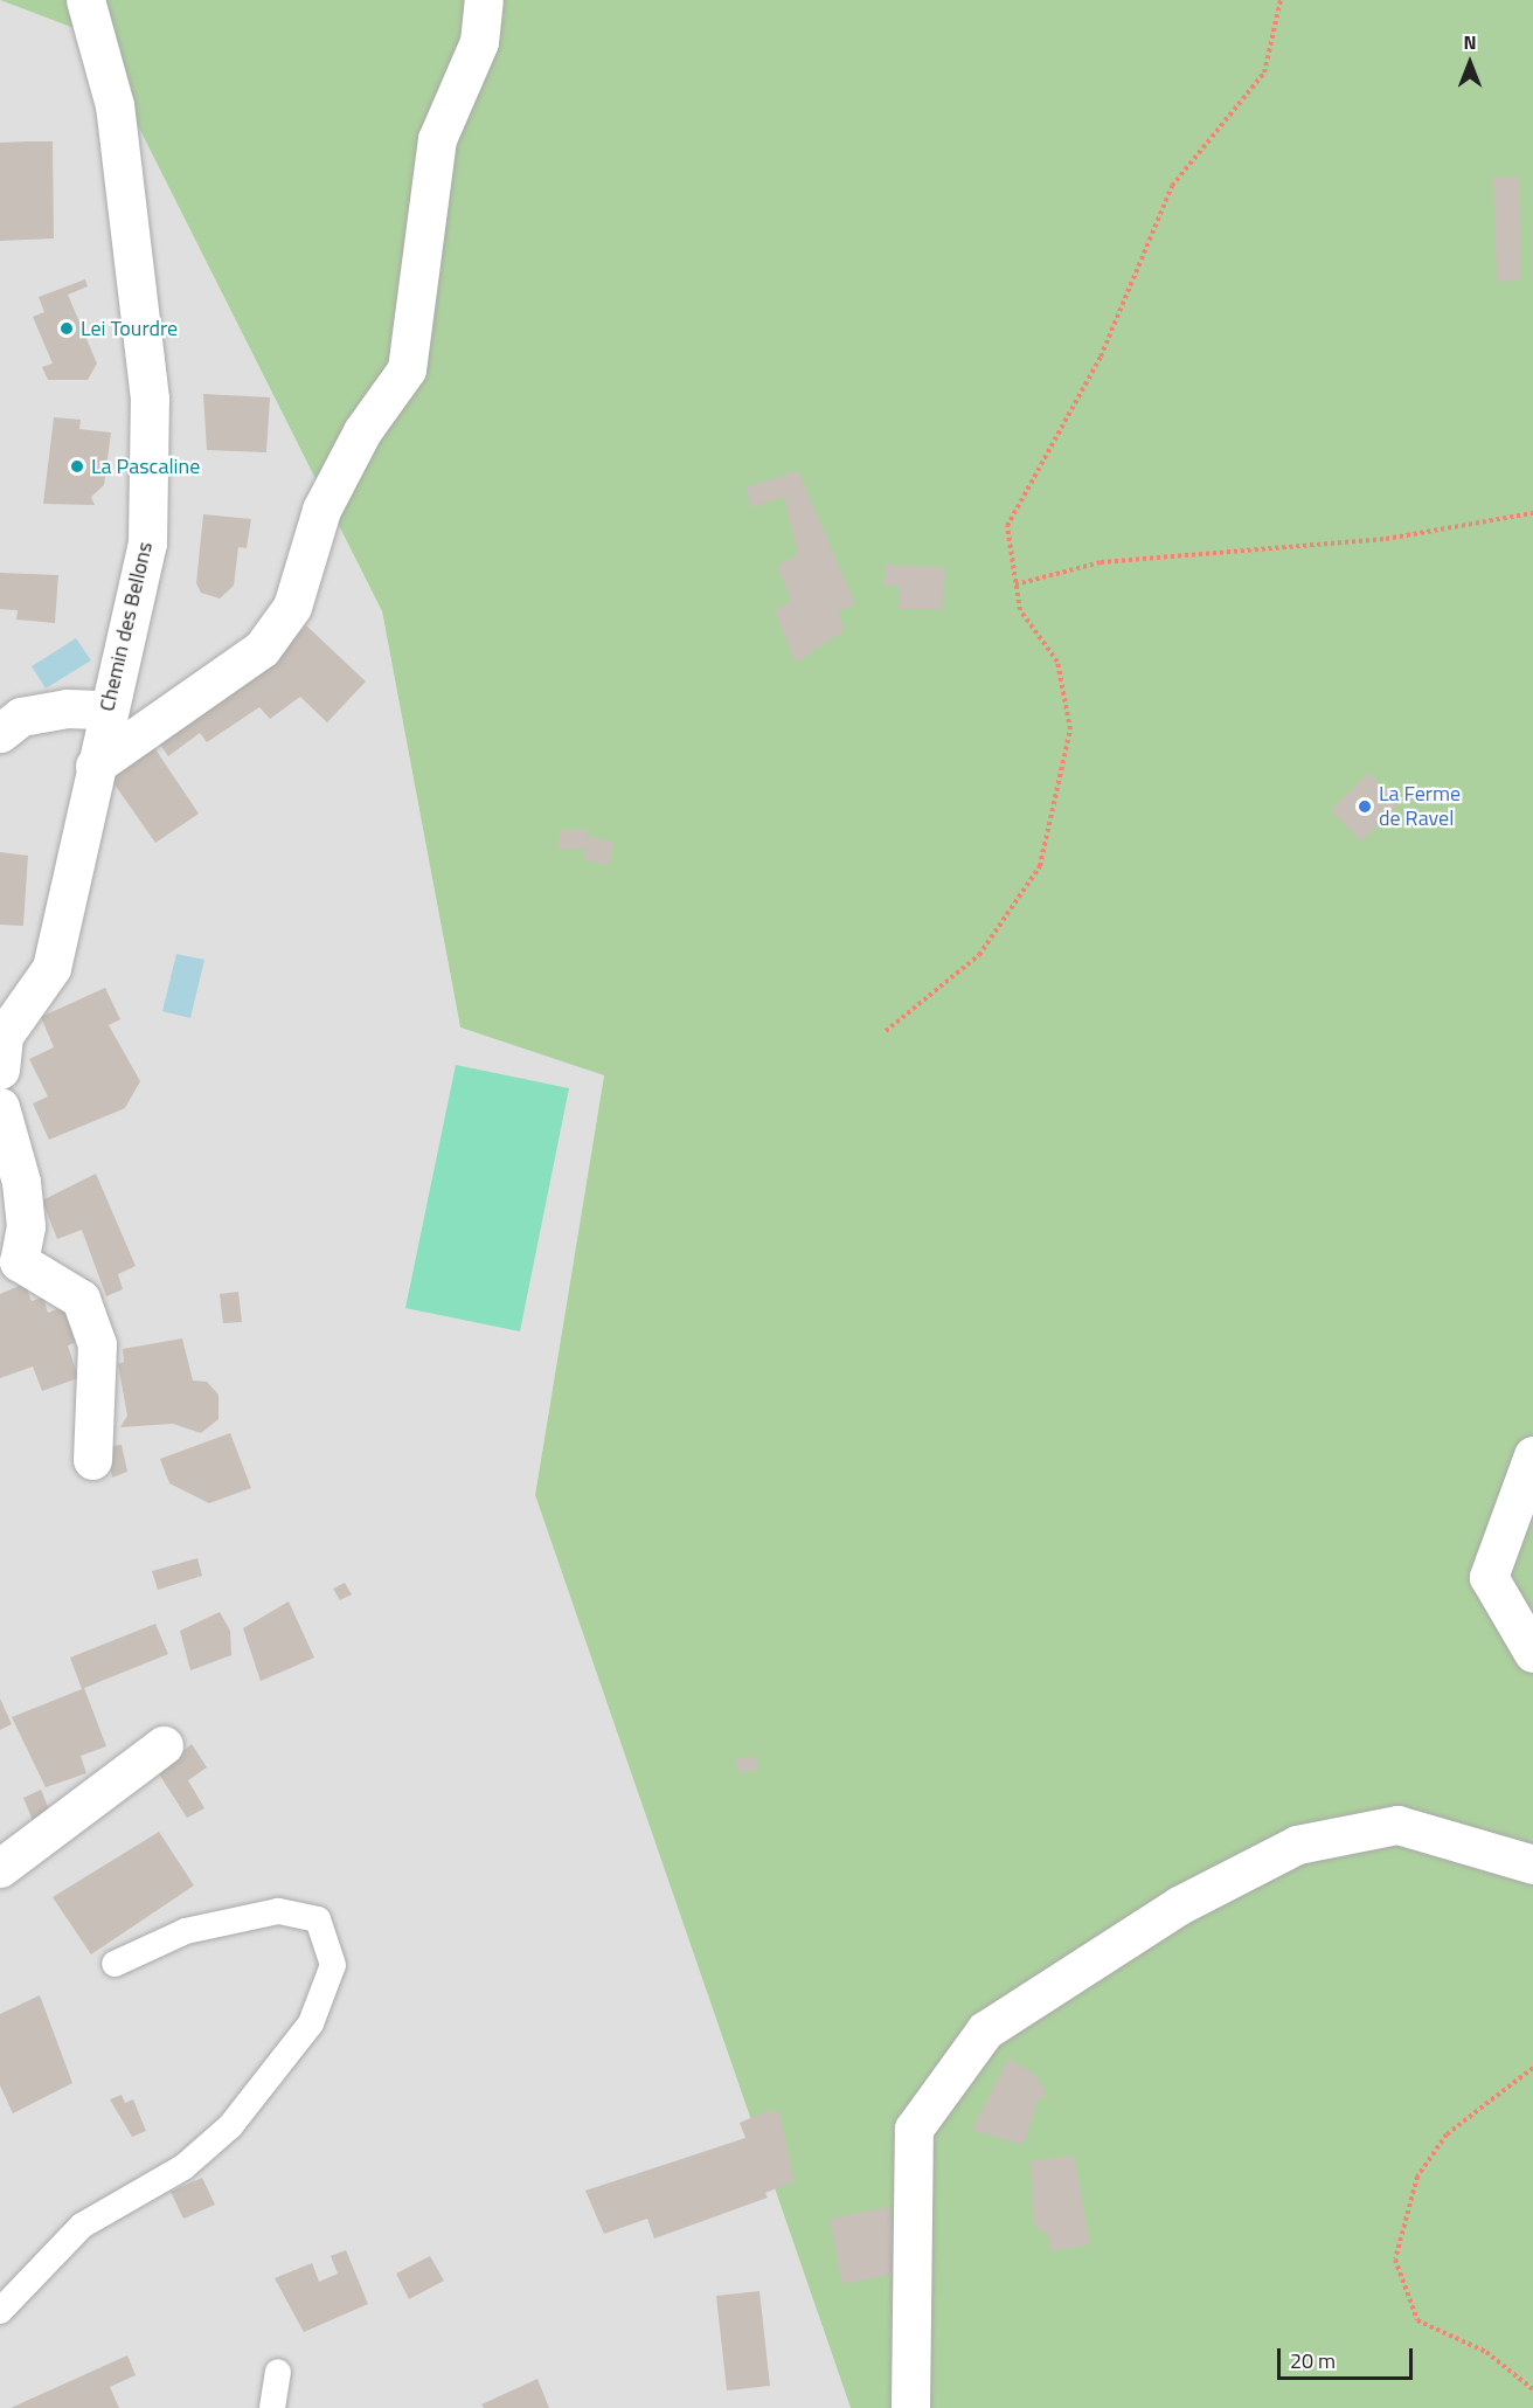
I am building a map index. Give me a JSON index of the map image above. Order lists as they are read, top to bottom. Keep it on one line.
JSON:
{"streets":{"street":["Chemin des Bellons"]},"places":["Lei Tourdre","La Pascaline","La Ferme de Ravel"],"scale_bar":"20 m","north":"top"}
